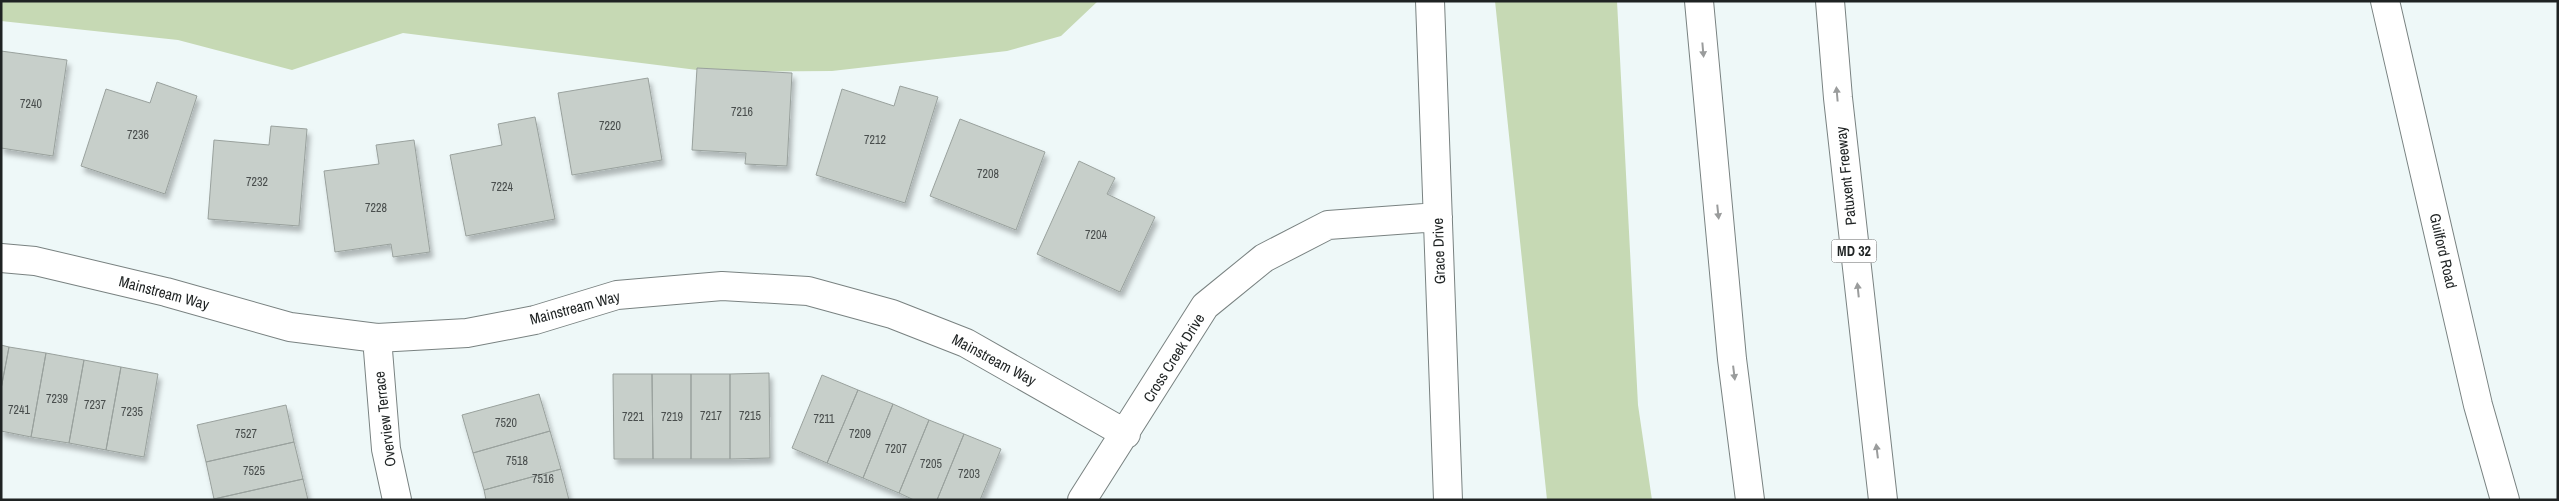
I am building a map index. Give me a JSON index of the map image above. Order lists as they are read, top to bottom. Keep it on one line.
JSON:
{"streets":{"main road":["Patuxent Freeway","Grace Drive","MD 32","Guilford Road","Mainstream Way","Cross Creek Drive","Overview Terrace"]},"crossings":[["Grace Drive","Cross Creek Drive"],["Mainstream Way","Cross Creek Drive"],["Mainstream Way","Overview Terrace"]],"house_numbers":["7240","7216","7220","7236","7212","7208","7232","7224","7228","7204","7239","7237","7241","7235","7217","7215","7221","7219","7211","7520","7527","7209","7207","7518","7205","7525","7203","7516"]}
